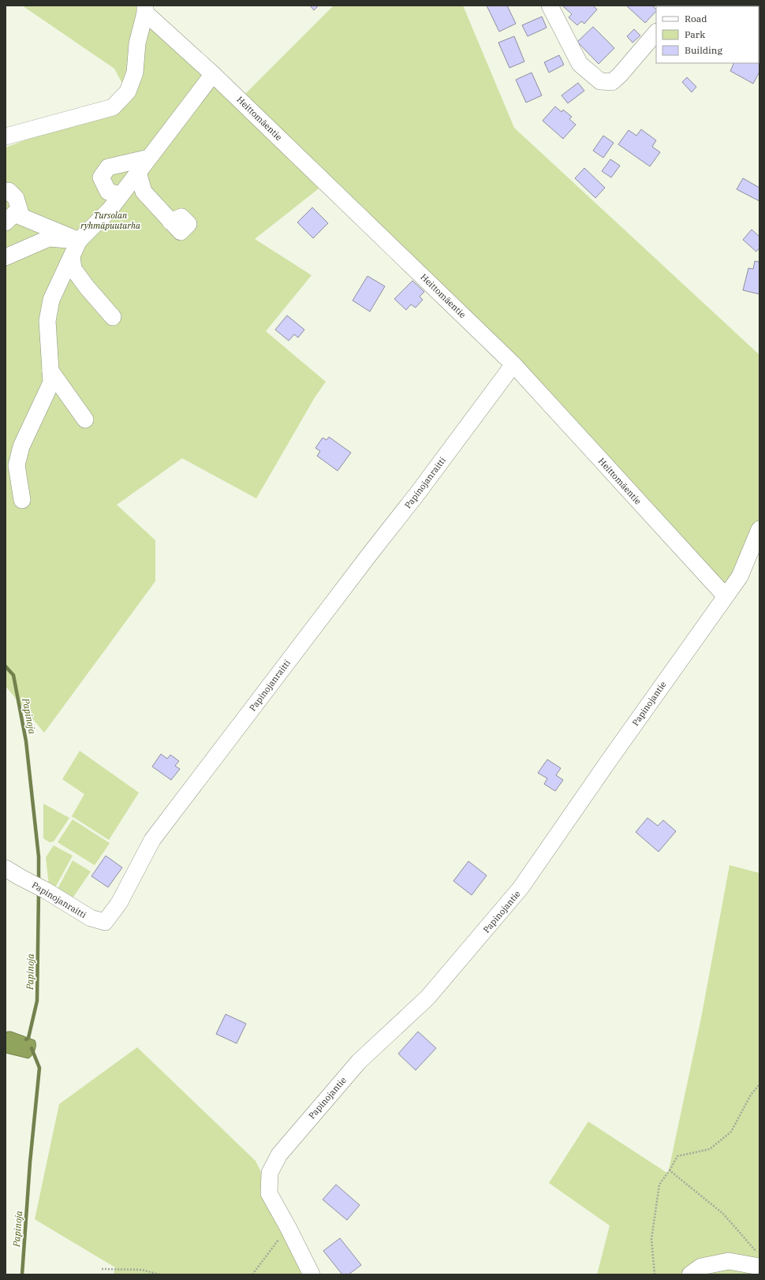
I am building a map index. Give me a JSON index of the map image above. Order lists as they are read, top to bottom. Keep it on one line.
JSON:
{"streets":{"street":["Heittomäentie","Papinojanraitti","Papinojantie"]},"crossings":[["Heittomäentie","Papinojanraitti"],["Heittomäentie","Papinojantie"]],"water":["Papinoja"],"parks":["Tursolan ryhmäpuutarha"],"legend":["Road","Park","Building"]}
